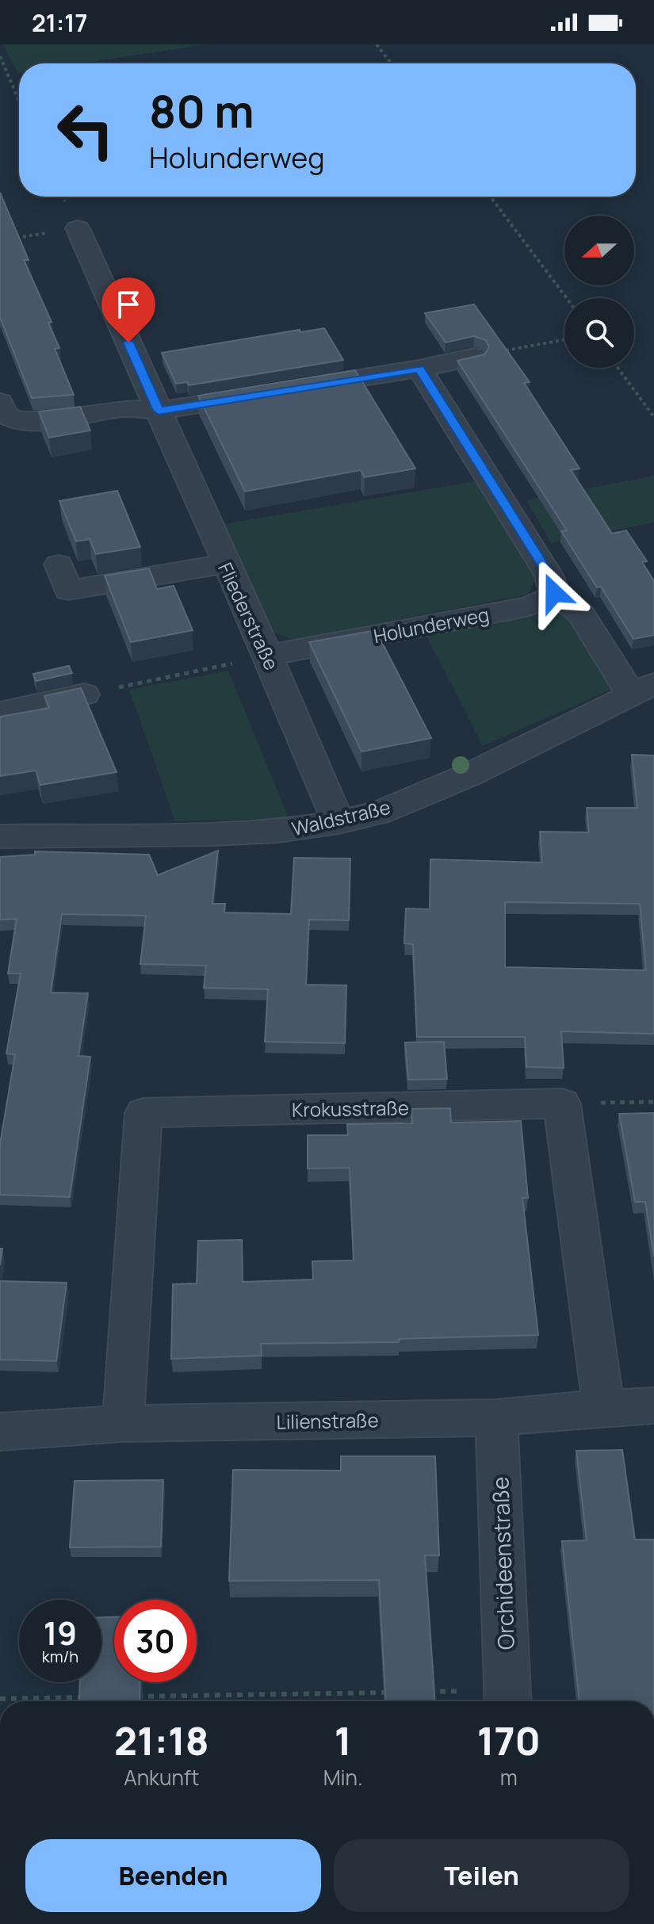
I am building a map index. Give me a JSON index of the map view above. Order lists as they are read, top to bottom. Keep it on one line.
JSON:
{"streets":{"street":["Fliederstraße","Holunderweg","Waldstraße","Krokusstraße","Lilienstraße","Orchideenstraße"]},"crossings":[["Fliederstraße","Holunderweg"],["Fliederstraße","Waldstraße"],["Krokusstraße","Lilienstraße"],["Lilienstraße","Orchideenstraße"]],"north":"left","page":{"status":"21:17","turn":["80 m","Holunderweg"],"speed":"19 km/h","limit":"30","eta":["21:18","Ankunft","1","Min.","170","m"],"buttons":["Beenden","Teilen"]}}
